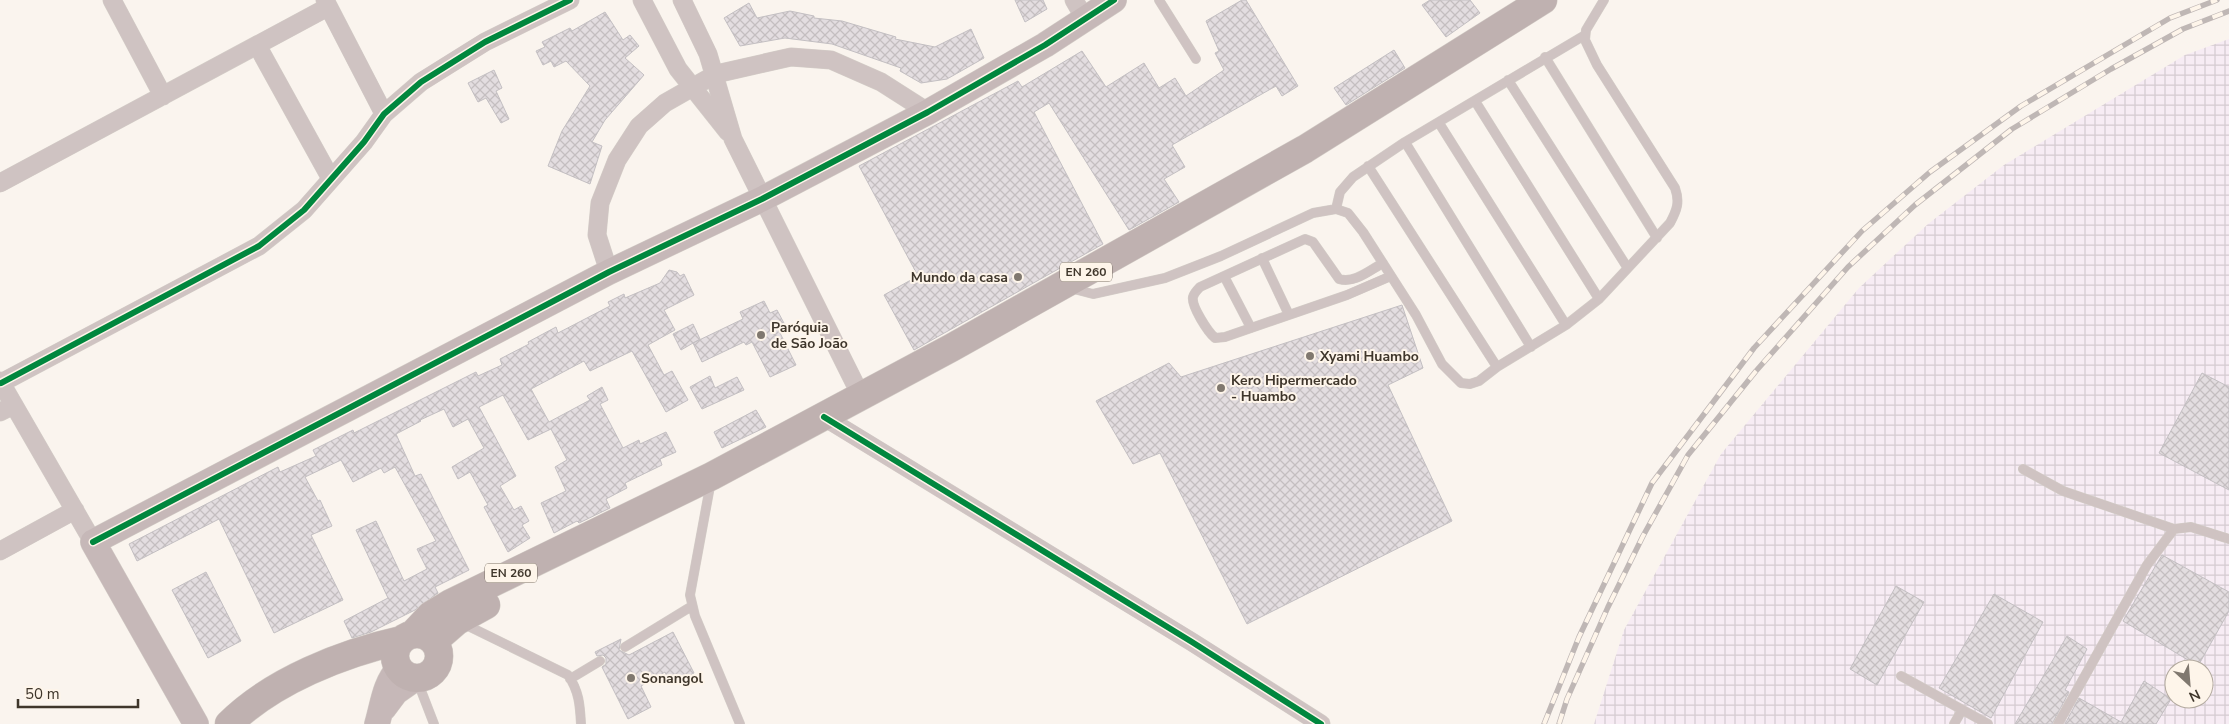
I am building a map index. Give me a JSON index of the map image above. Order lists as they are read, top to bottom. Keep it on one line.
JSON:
{"streets":{"main road":["EN 260"]},"places":["Mundo da casa","Paróquia de São João","Xyami Huambo","Kero Hipermercado - Huambo","Sonangol"],"scale_bar":"50 m","north":"bottom right"}
